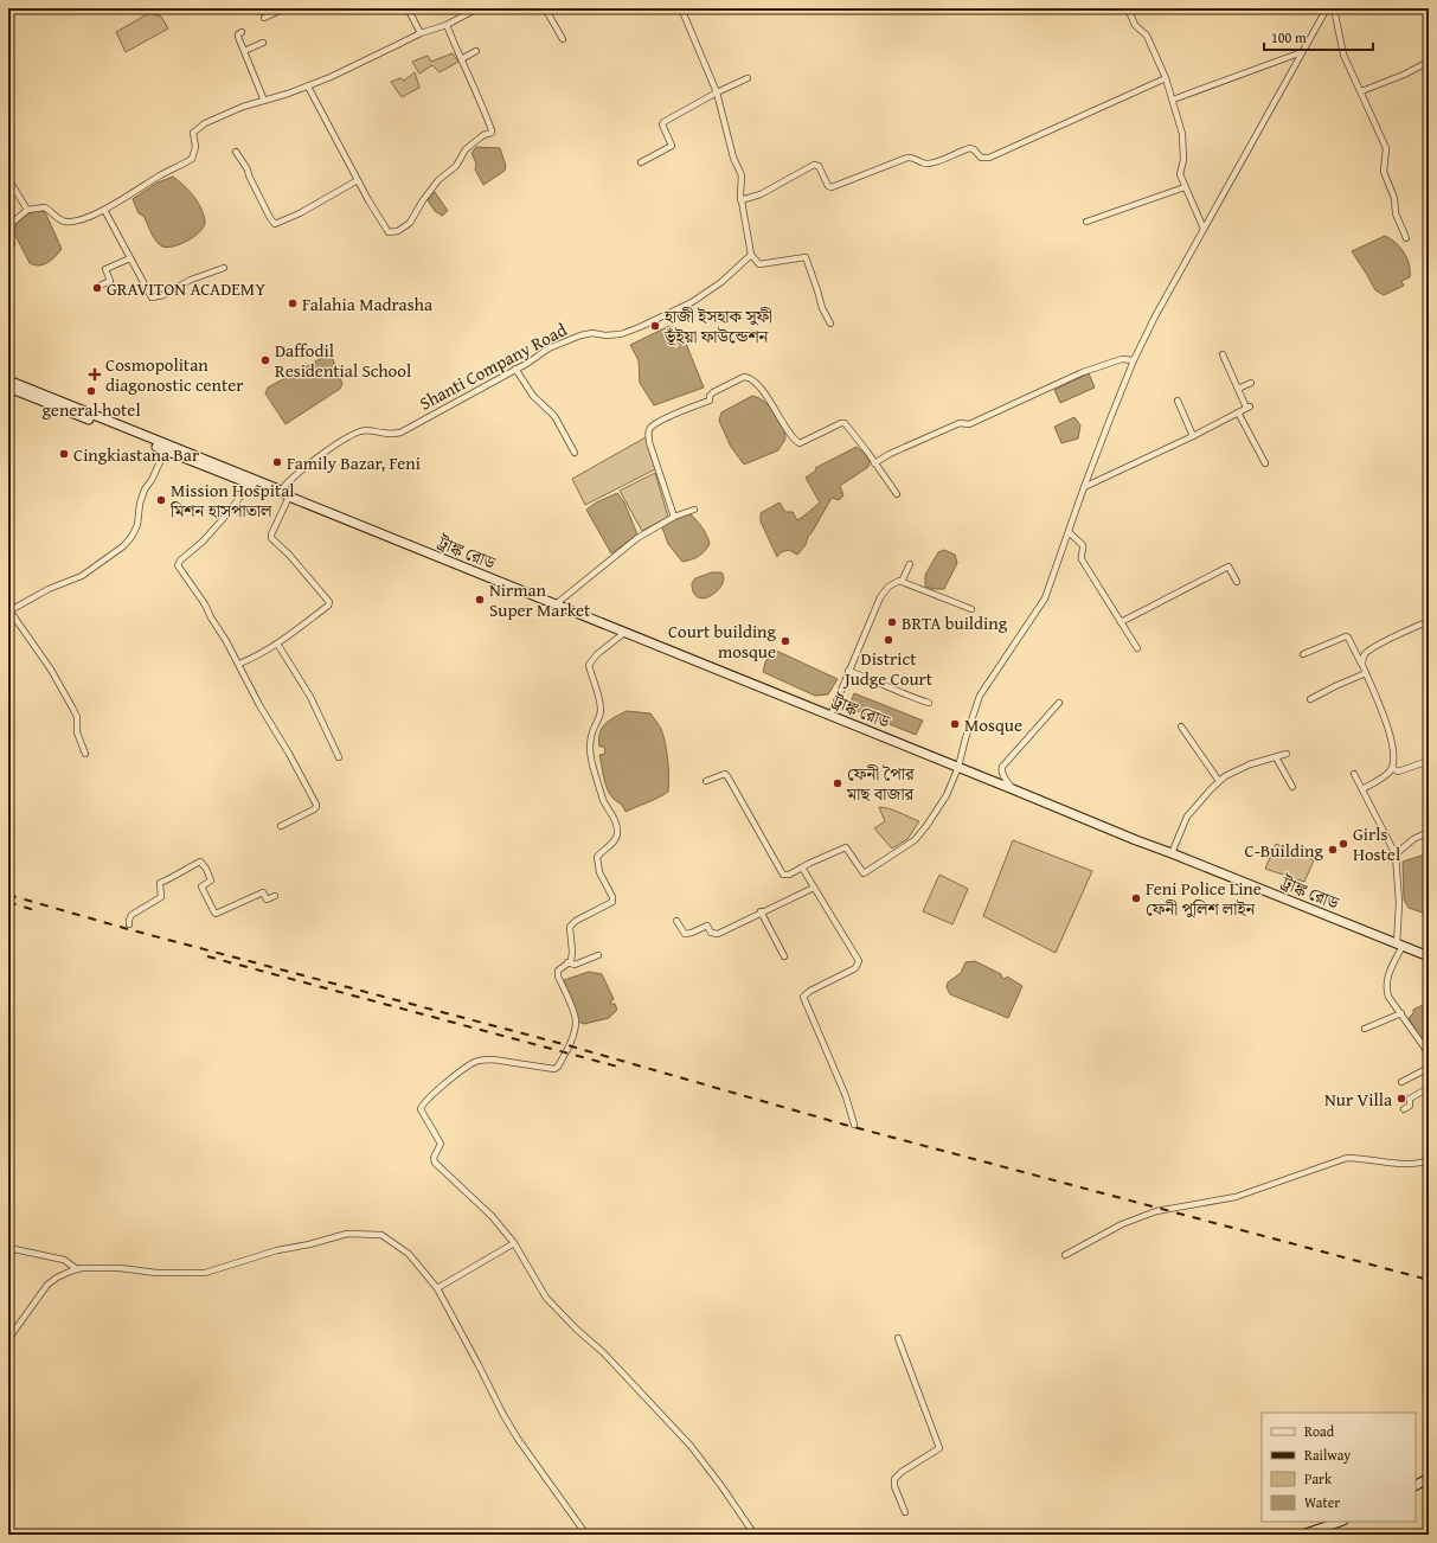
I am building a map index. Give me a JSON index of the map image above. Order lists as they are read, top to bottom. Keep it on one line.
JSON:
{"streets":{"main road":["ট্রাঙ্ক রোড"],"street":["Shanti Company Road"]},"crossings":[["Shanti Company Road","ট্রাঙ্ক রোড"]],"places":{"other":["GRAVITON ACADEMY","Falahia Madrasha","হাজী ইসহাক সুফী ভূঁইয়া ফাউন্ডেশন","Daffodil Residential School","general hotel","Cingkiastana Bar","Family Bazar, Feni","Mission Hospital মিশন হাসপাতাল","Nirman Super Market","BRTA building","District Judge Court","Court building mosque","Mosque","ফেনী পৈার মাছ বাজার","Girls Hostel","C-Building","Feni Police Line ফেনী পুলিশ লাইন","Nur Villa"],"health":["Cosmopolitan diagonostic center"]},"legend":["Road","Railway","Park","Water"],"scale_bar":"100 m"}
